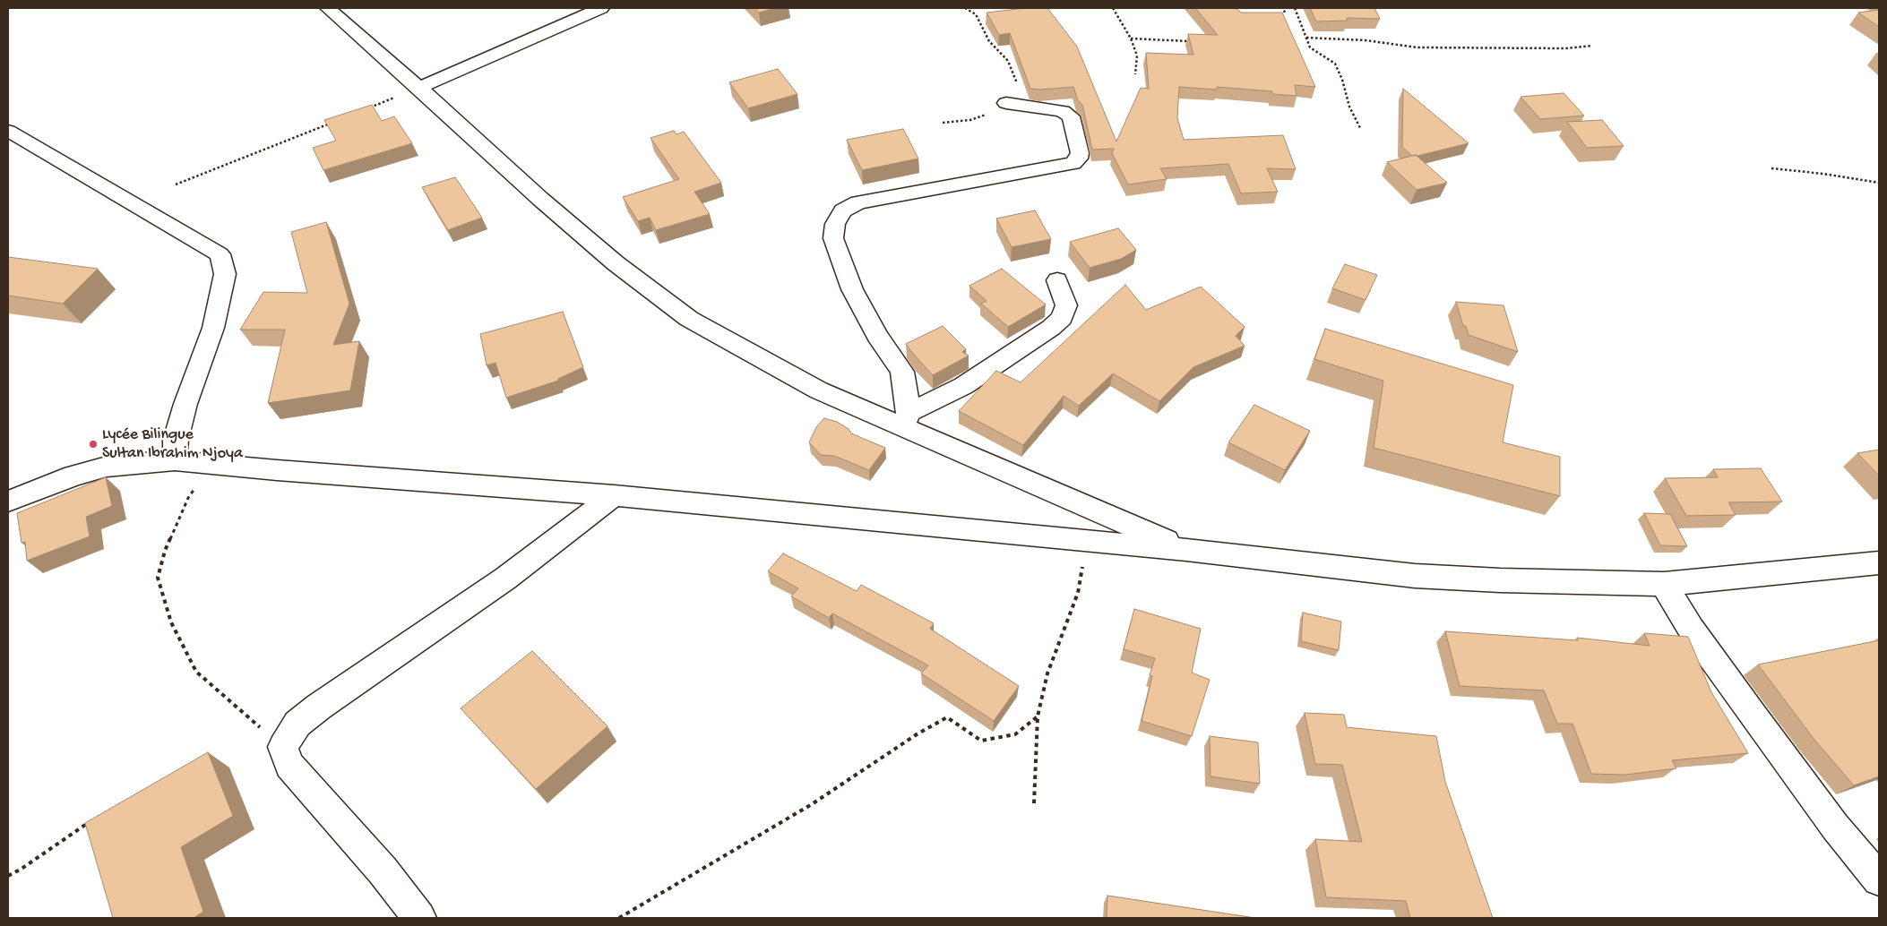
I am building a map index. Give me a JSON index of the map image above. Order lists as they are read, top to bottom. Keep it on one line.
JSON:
{"places":["Lycée Bilingue Sultan Ibrahim Njoya"]}
